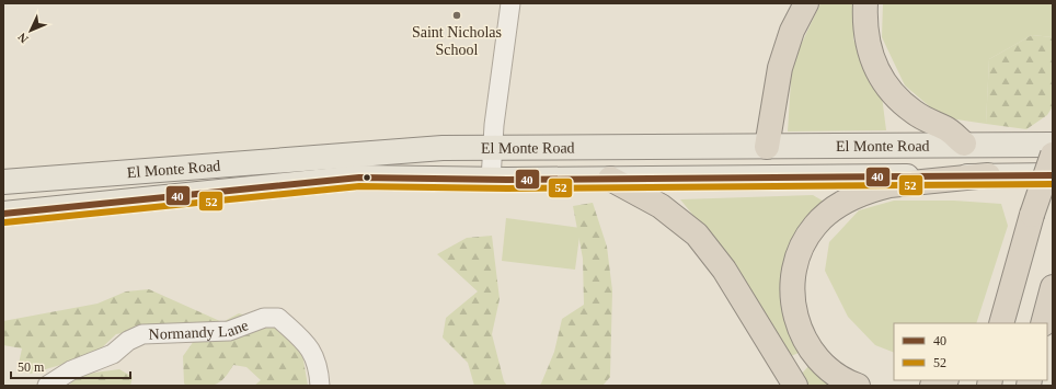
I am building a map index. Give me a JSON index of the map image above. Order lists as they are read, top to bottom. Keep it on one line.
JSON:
{"streets":{"main road":["El Monte Road"],"street":["Normandy Lane"]},"places":["Saint Nicholas School"],"lines":["transit line 40","transit line 52"],"legend":["40","52"],"scale_bar":"50 m","north":"bottom left"}
